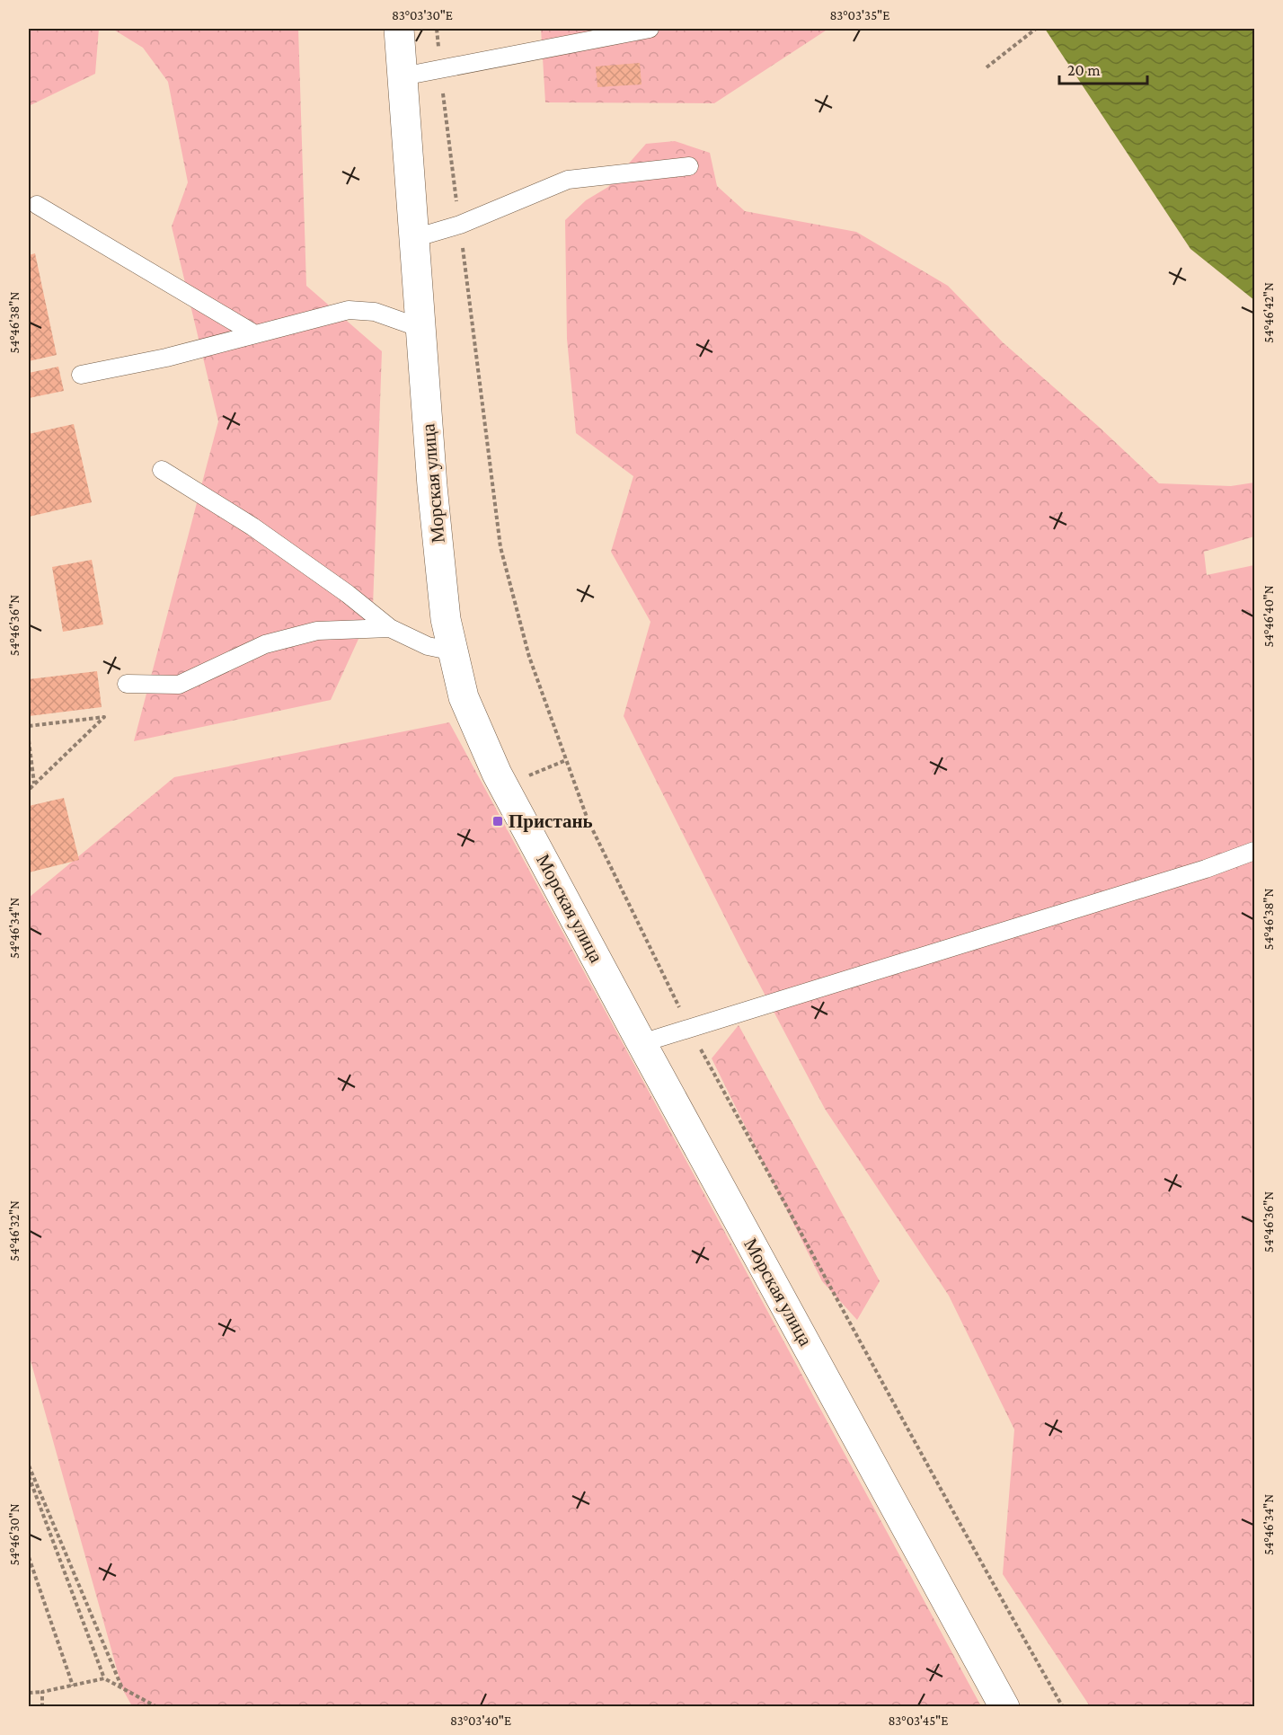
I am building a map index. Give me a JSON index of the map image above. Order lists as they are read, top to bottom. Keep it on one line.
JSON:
{"streets":{"street":["Морская улица"]},"places":{"transit":["Пристань"]},"scale_bar":"20 m","coordinates":["83°03'30\"E","83°03'35\"E","54°46'42\"N","54°46'38\"N","54°46'40\"N","54°46'36\"N","54°46'34\"N","54°46'32\"N","54°46'30\"N","83°03'40\"E","83°03'45\"E"]}
